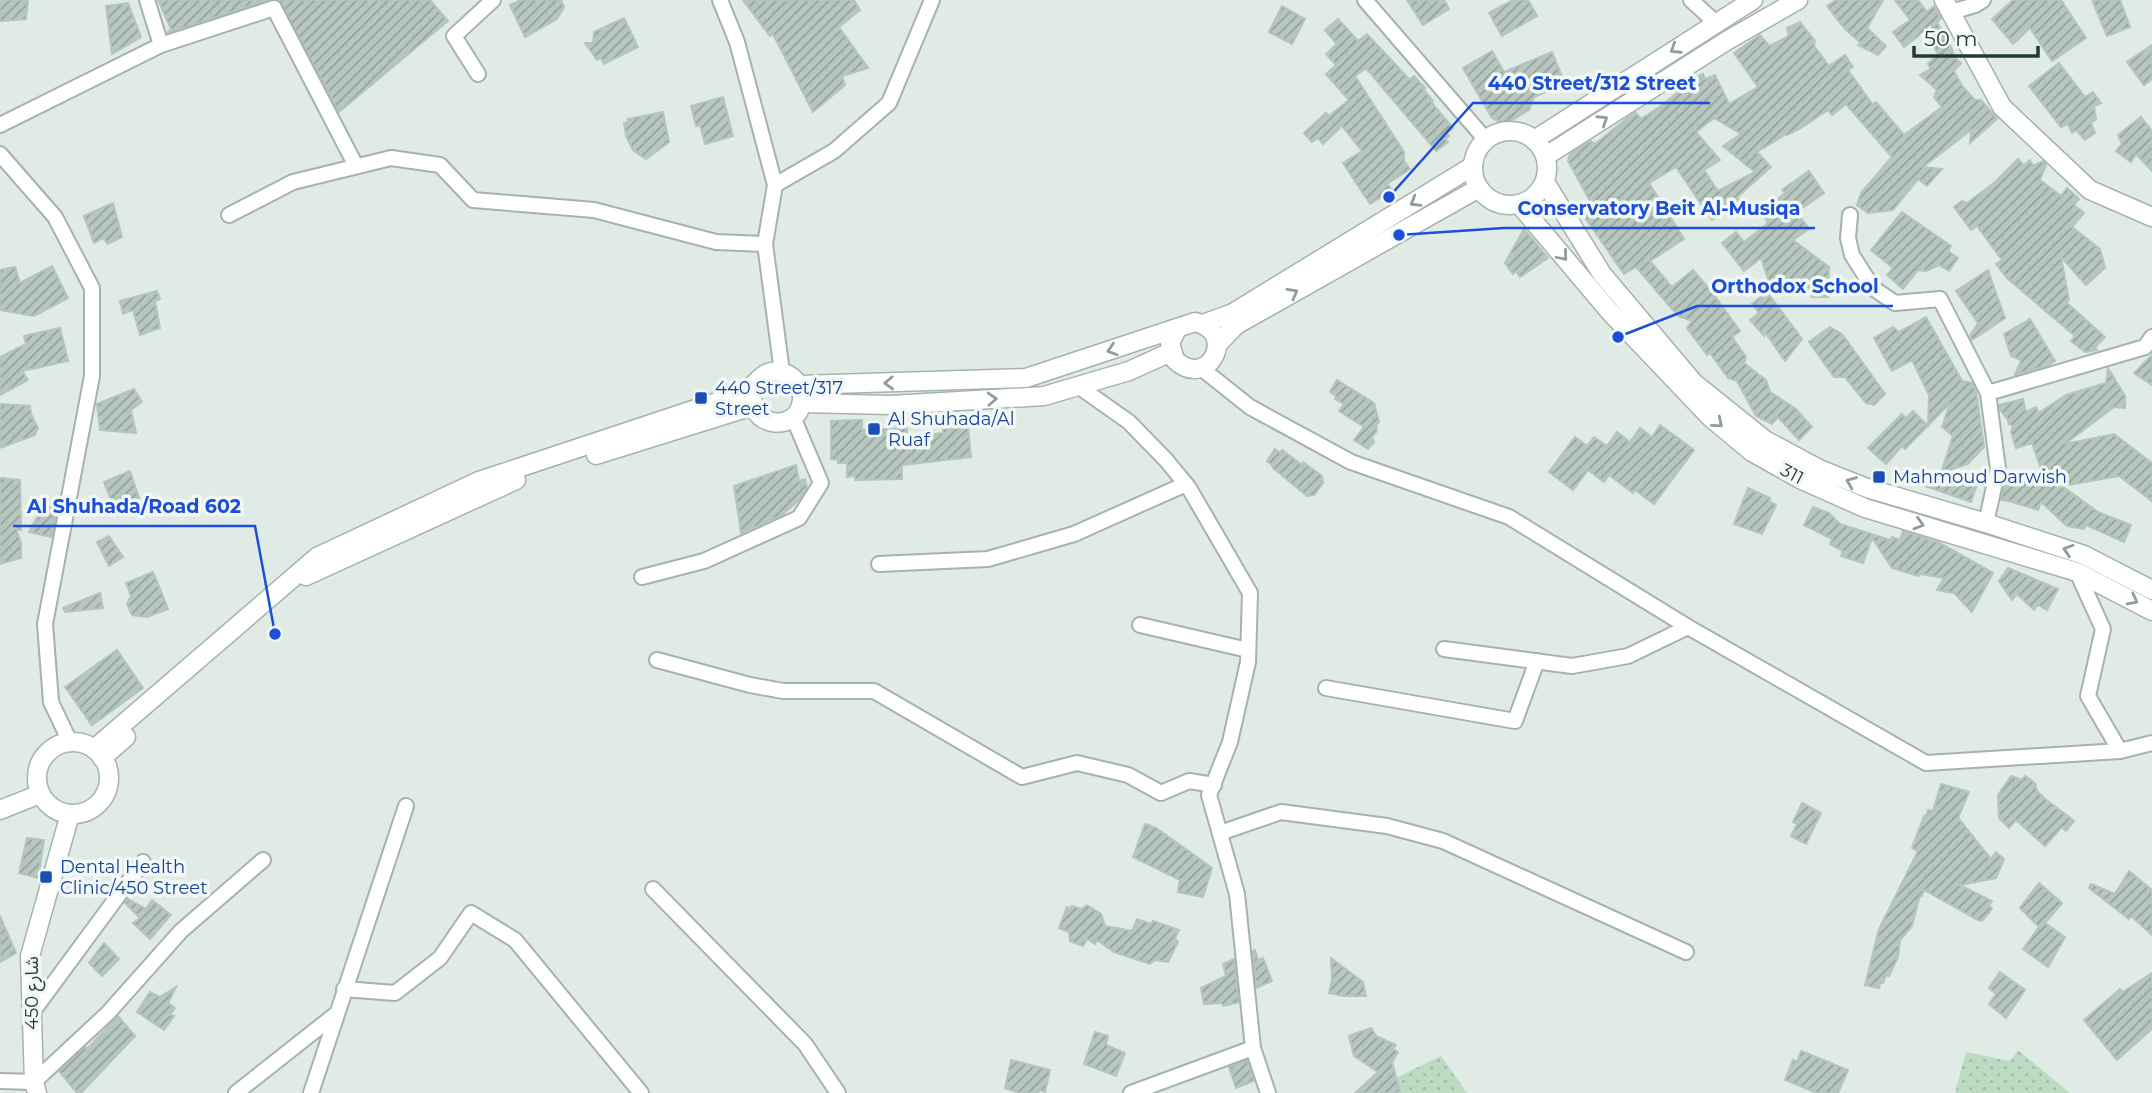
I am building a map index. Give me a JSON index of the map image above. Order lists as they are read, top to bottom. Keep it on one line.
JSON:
{"streets":{"street":["311","شارع 450"]},"places":{"other":["440 Street/312 Street","Conservatory Beit Al-Musiqa","Orthodox School","Al Shuhada/Road 602"],"transit":["440 Street/317 Street","Al Shuhada/Al Ruaf","Mahmoud Darwish","Dental Health Clinic/450 Street"]},"scale_bar":"50 m"}
